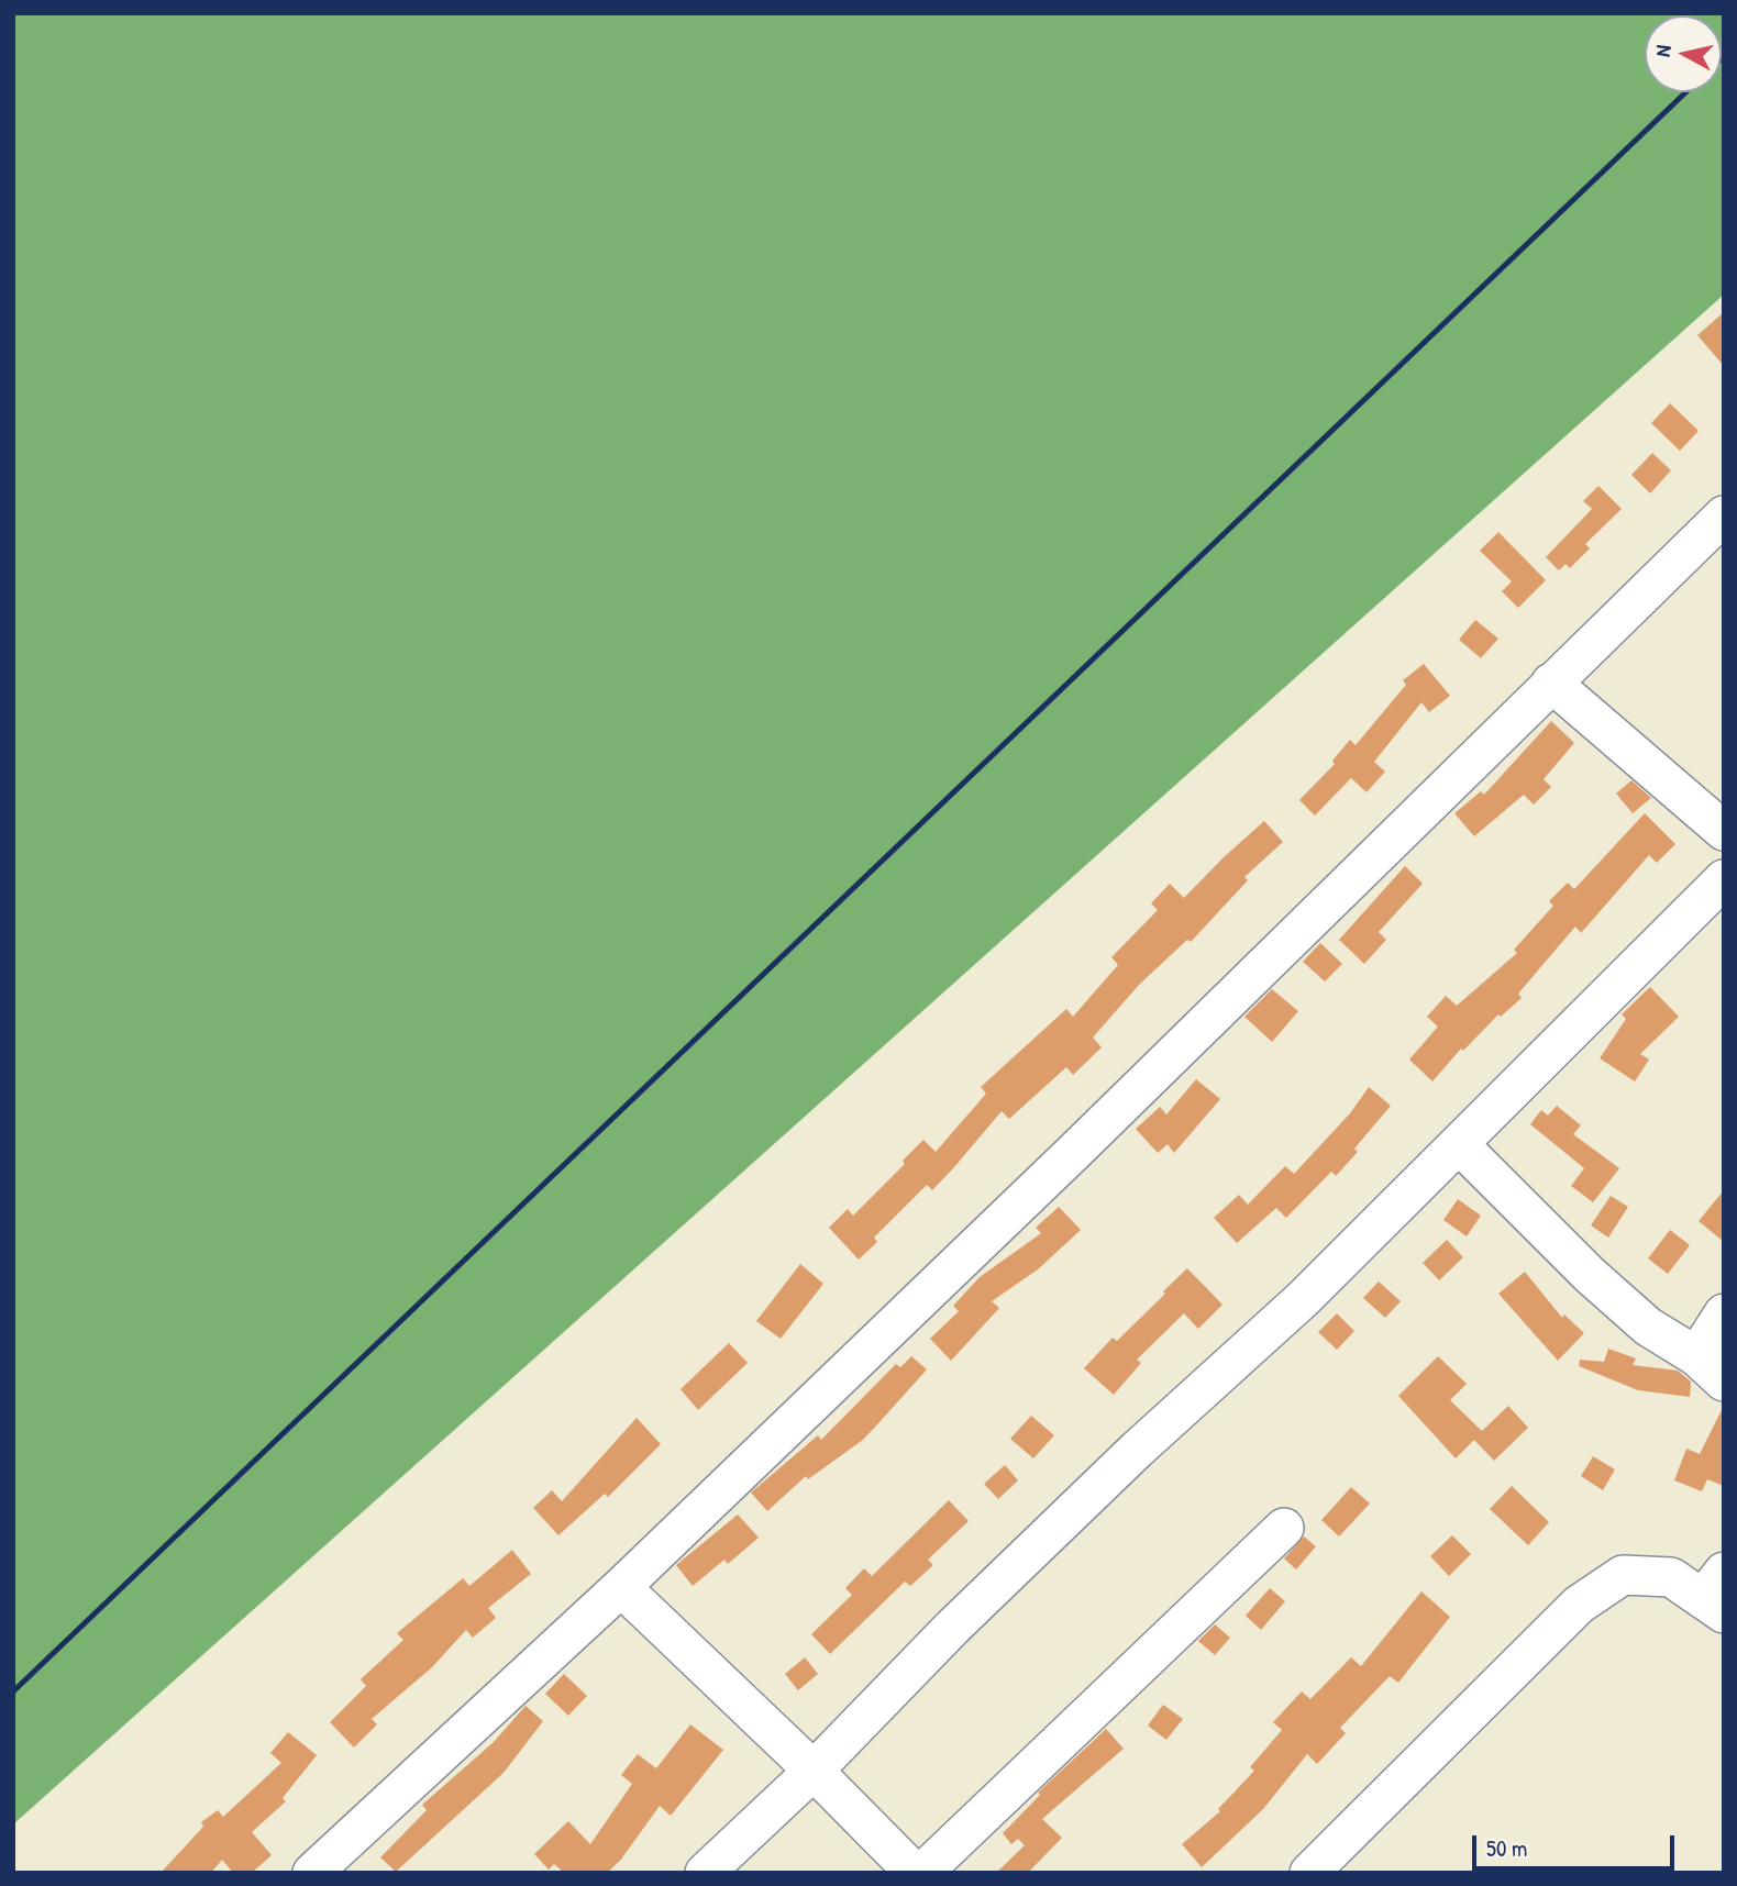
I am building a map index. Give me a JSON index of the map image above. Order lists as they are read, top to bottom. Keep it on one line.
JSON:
{"scale_bar":"50 m","north":"left"}
